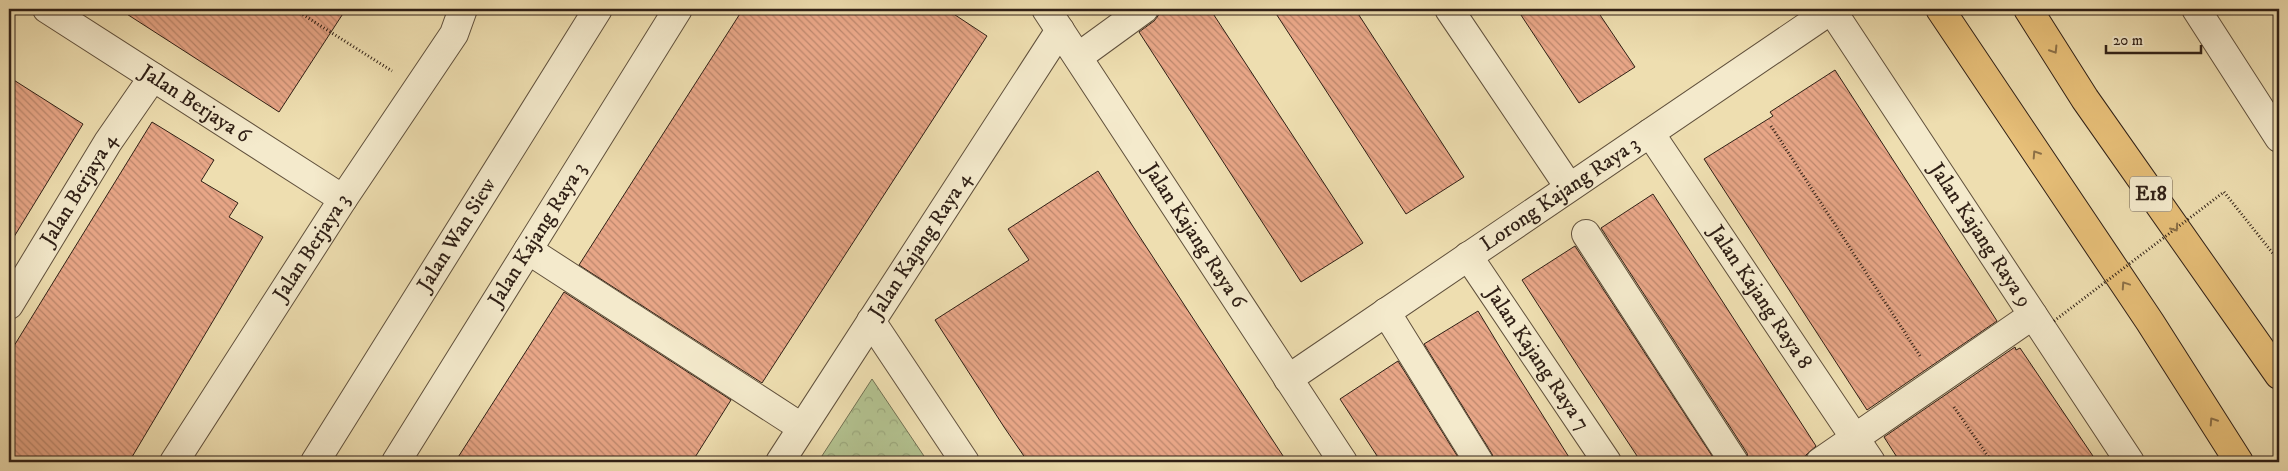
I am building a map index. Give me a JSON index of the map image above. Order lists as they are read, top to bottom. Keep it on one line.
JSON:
{"streets":{"highway":["E18"],"street":["Jalan Berjaya 6","Jalan Berjaya 4","Lorong Kajang Raya 3","Jalan Kajang Raya 3","Jalan Wan Siew","Jalan Kajang Raya 6","Jalan Kajang Raya 9","Jalan Kajang Raya 4","Jalan Berjaya 3","Jalan Kajang Raya 8","Jalan Kajang Raya 7"]},"crossings":[["Jalan Berjaya 6","Jalan Berjaya 4"],["Jalan Berjaya 6","Jalan Berjaya 3"],["Lorong Kajang Raya 3","Jalan Kajang Raya 6"],["Lorong Kajang Raya 3","Jalan Kajang Raya 9"],["Lorong Kajang Raya 3","Jalan Kajang Raya 8"],["Lorong Kajang Raya 3","Jalan Kajang Raya 7"],["Jalan Kajang Raya 6","Jalan Kajang Raya 4"]],"scale_bar":"20 m"}
